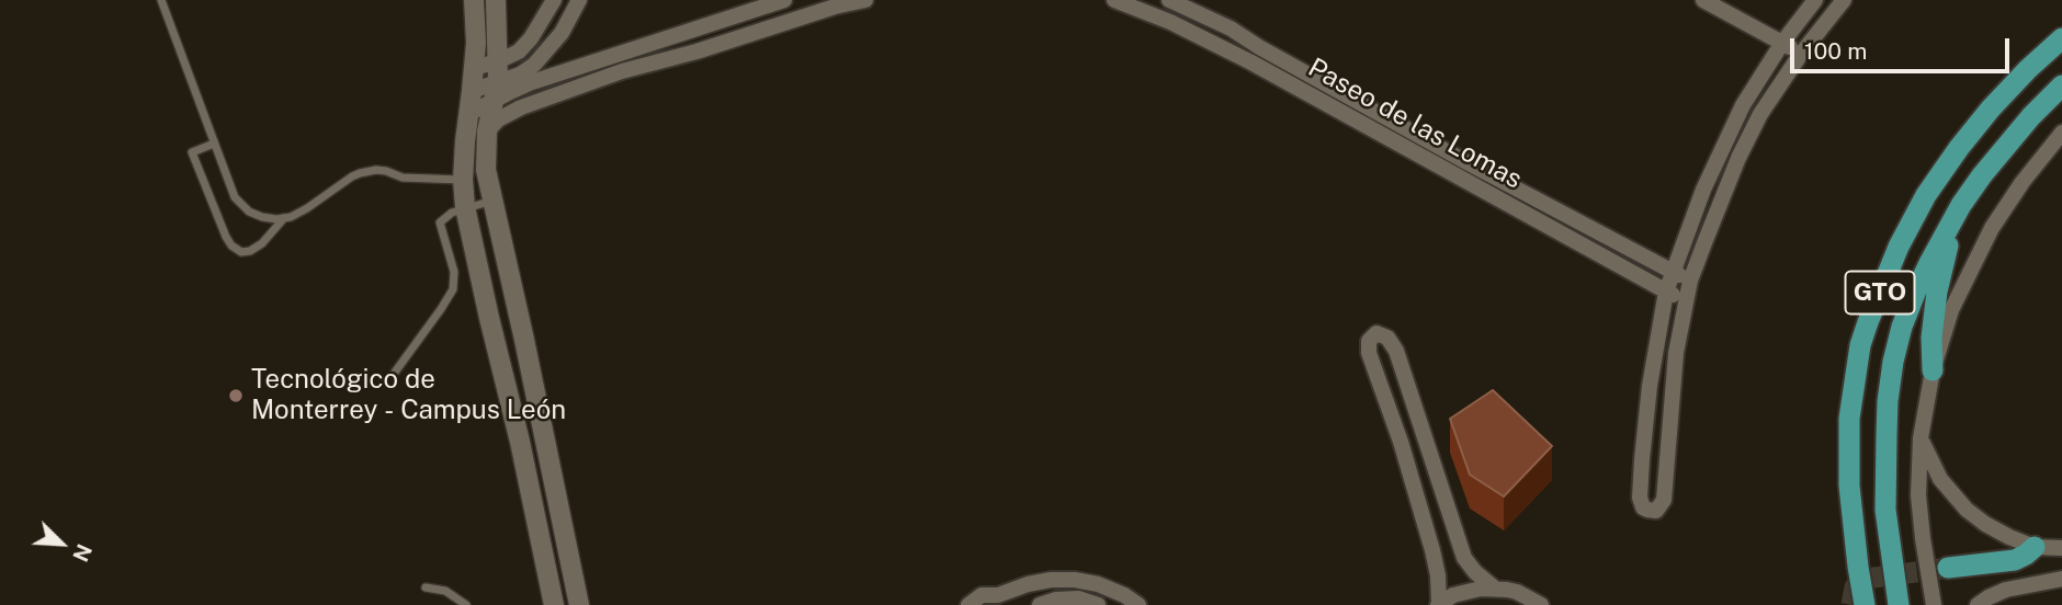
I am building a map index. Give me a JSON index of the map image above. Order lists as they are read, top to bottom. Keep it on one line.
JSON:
{"streets":{"main road":["GTO"],"street":["Paseo de las Lomas"]},"places":["Tecnológico de Monterrey - Campus León"],"scale_bar":"100 m","north":"bottom right"}
